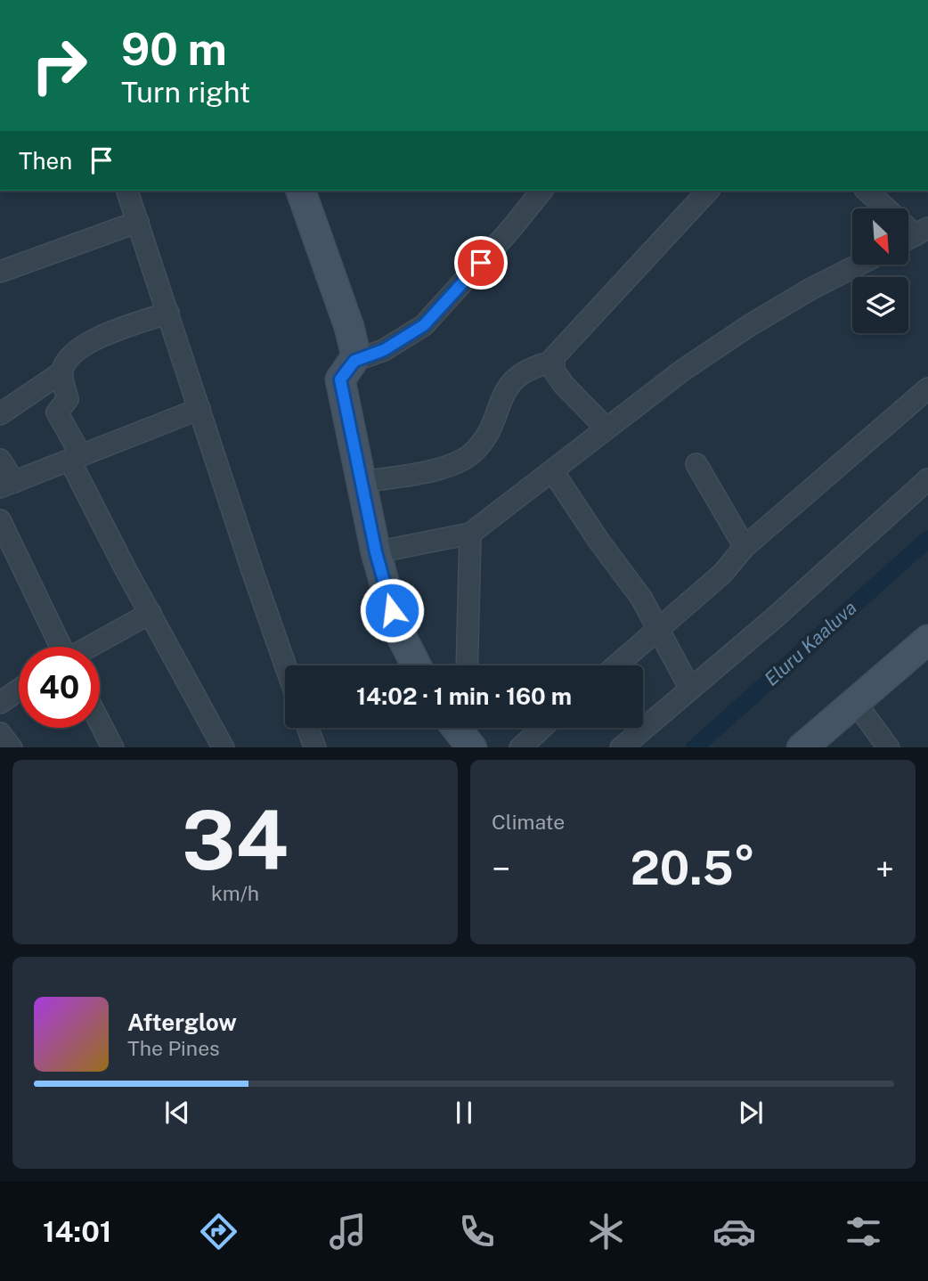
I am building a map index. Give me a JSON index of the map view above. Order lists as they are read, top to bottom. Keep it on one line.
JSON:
{"water":["Eluru Kaaluva"],"north":"bottom right","page":{"turn":["90 m","Turn right"],"then":"Then","limit":"40","trip":"14:02 · 1 min · 160 m","tile":[["34","km/h"],"Climate"],"heat":["−","20.5°","+"],"song":["Afterglow","The Pines"],"tabs":"14:01"}}
